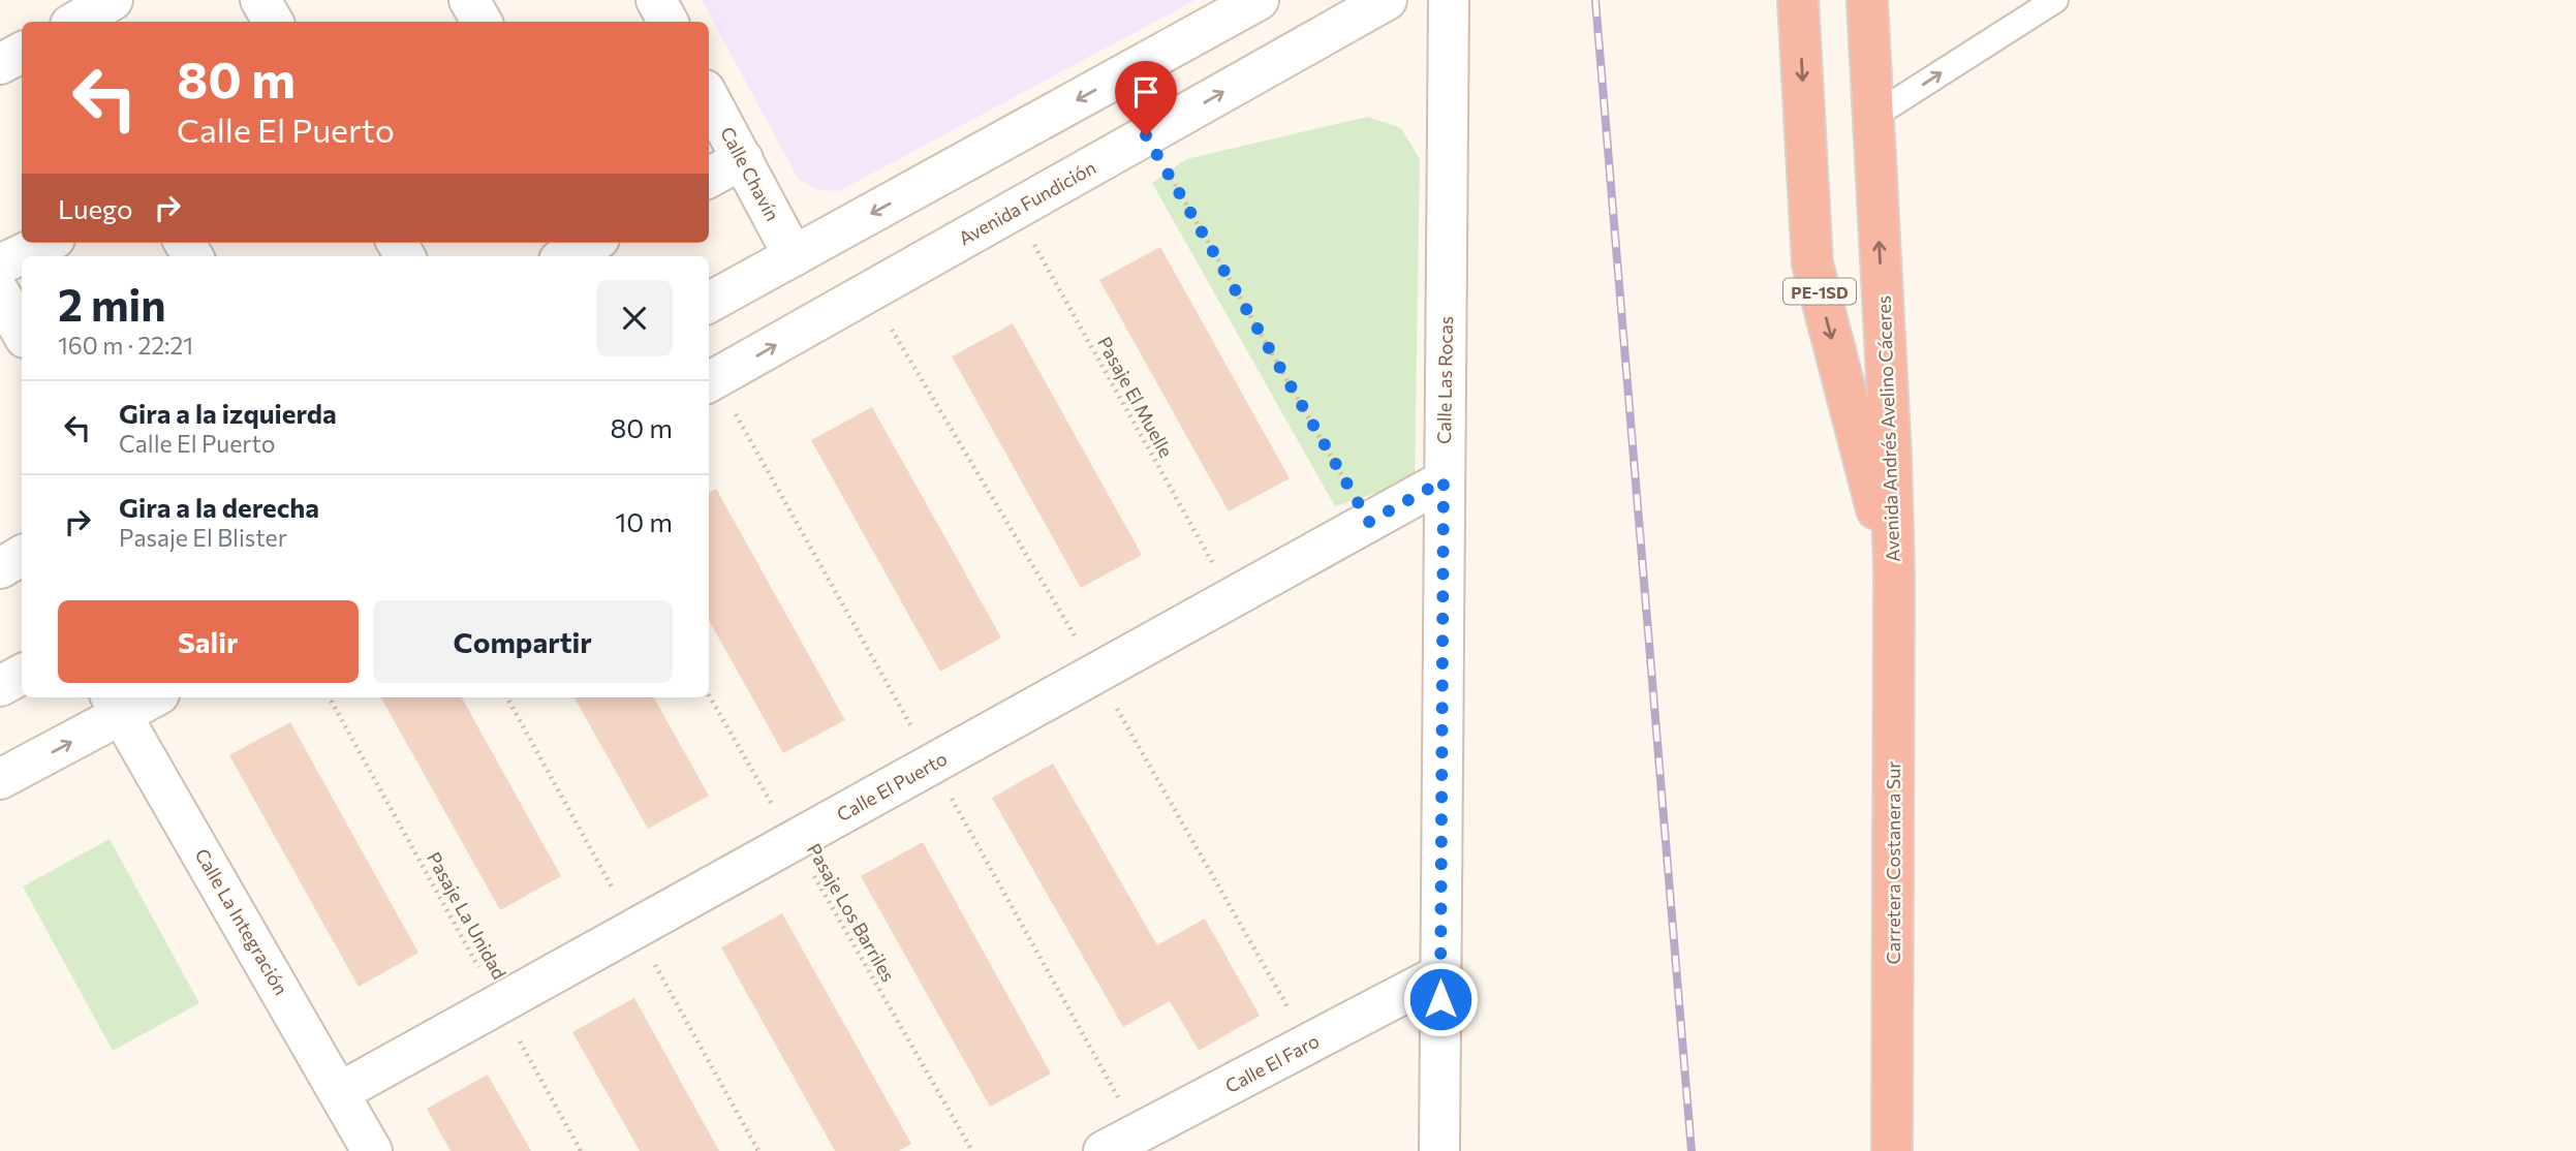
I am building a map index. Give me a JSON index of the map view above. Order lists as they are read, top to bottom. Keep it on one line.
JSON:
{"streets":{"highway":["PE-1SD","Avenida Andrés Avelino Cáceres","Carretera Costanera Sur"],"street":["Calle Chavín","Avenida Fundición","Calle Las Rocas","Calle El Puerto","Calle La Integración","Calle El Faro"],"path":["Pasaje El Muelle","Pasaje Los Barriles","Pasaje La Unidad"]},"crossings":[["Avenida Fundición","Pasaje El Muelle"],["Calle Las Rocas","Calle El Puerto"],["Calle Las Rocas","Calle El Faro"],["Pasaje El Muelle","Calle El Puerto"],["Avenida Andrés Avelino Cáceres","Carretera Costanera Sur"],["Calle El Puerto","Pasaje Los Barriles"],["Calle El Puerto","Pasaje La Unidad"],["Calle El Puerto","Calle La Integración"]],"page":{"turn":["80 m","Calle El Puerto"],"then":"Luego","heading":["2 min","160 m · 22:21"],"list":[{"name":"Gira a la izquierda","note":"Calle El Puerto","value":"80 m"},{"name":"Gira a la derecha","note":"Pasaje El Blister","value":"10 m"}],"buttons":["Salir","Compartir"]}}
